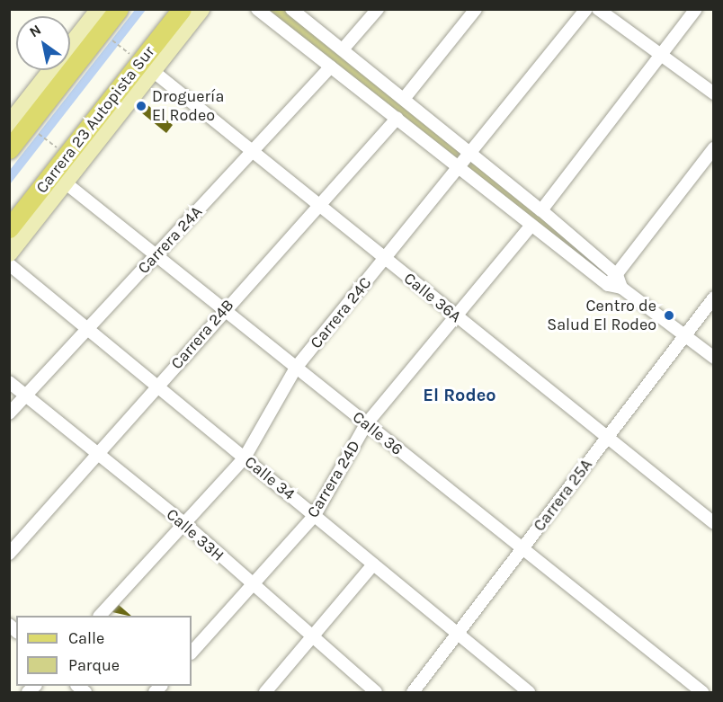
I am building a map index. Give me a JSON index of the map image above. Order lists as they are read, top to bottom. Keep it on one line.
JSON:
{"streets":{"main road":["Carrera 23 Autopista Sur"],"street":["Carrera 24A","Calle 36A","Carrera 24C","Carrera 24B","Calle 36","Calle 34","Carrera 24D","Carrera 25A","Calle 33H"]},"crossings":[["Carrera 23 Autopista Sur","Calle 36"],["Carrera 24A","Calle 36A"],["Carrera 24A","Calle 36"],["Carrera 24A","Calle 34"],["Carrera 24A","Calle 33H"],["Calle 36A","Carrera 24C"],["Calle 36A","Carrera 24B"],["Calle 36A","Carrera 24D"],["Calle 36A","Carrera 25A"],["Carrera 24C","Calle 36"],["Carrera 24C","Calle 34"],["Carrera 24C","Calle 33H"],["Carrera 24B","Calle 36"],["Carrera 24B","Calle 34"],["Carrera 24B","Calle 33H"],["Calle 36","Carrera 24D"],["Calle 36","Carrera 25A"],["Calle 34","Carrera 24D"],["Calle 34","Carrera 25A"],["Carrera 24D","Calle 33H"]],"districts":["El Rodeo"],"places":["Droguería El Rodeo","Centro de Salud El Rodeo"],"legend":["Calle","Parque"],"north":"top left"}
